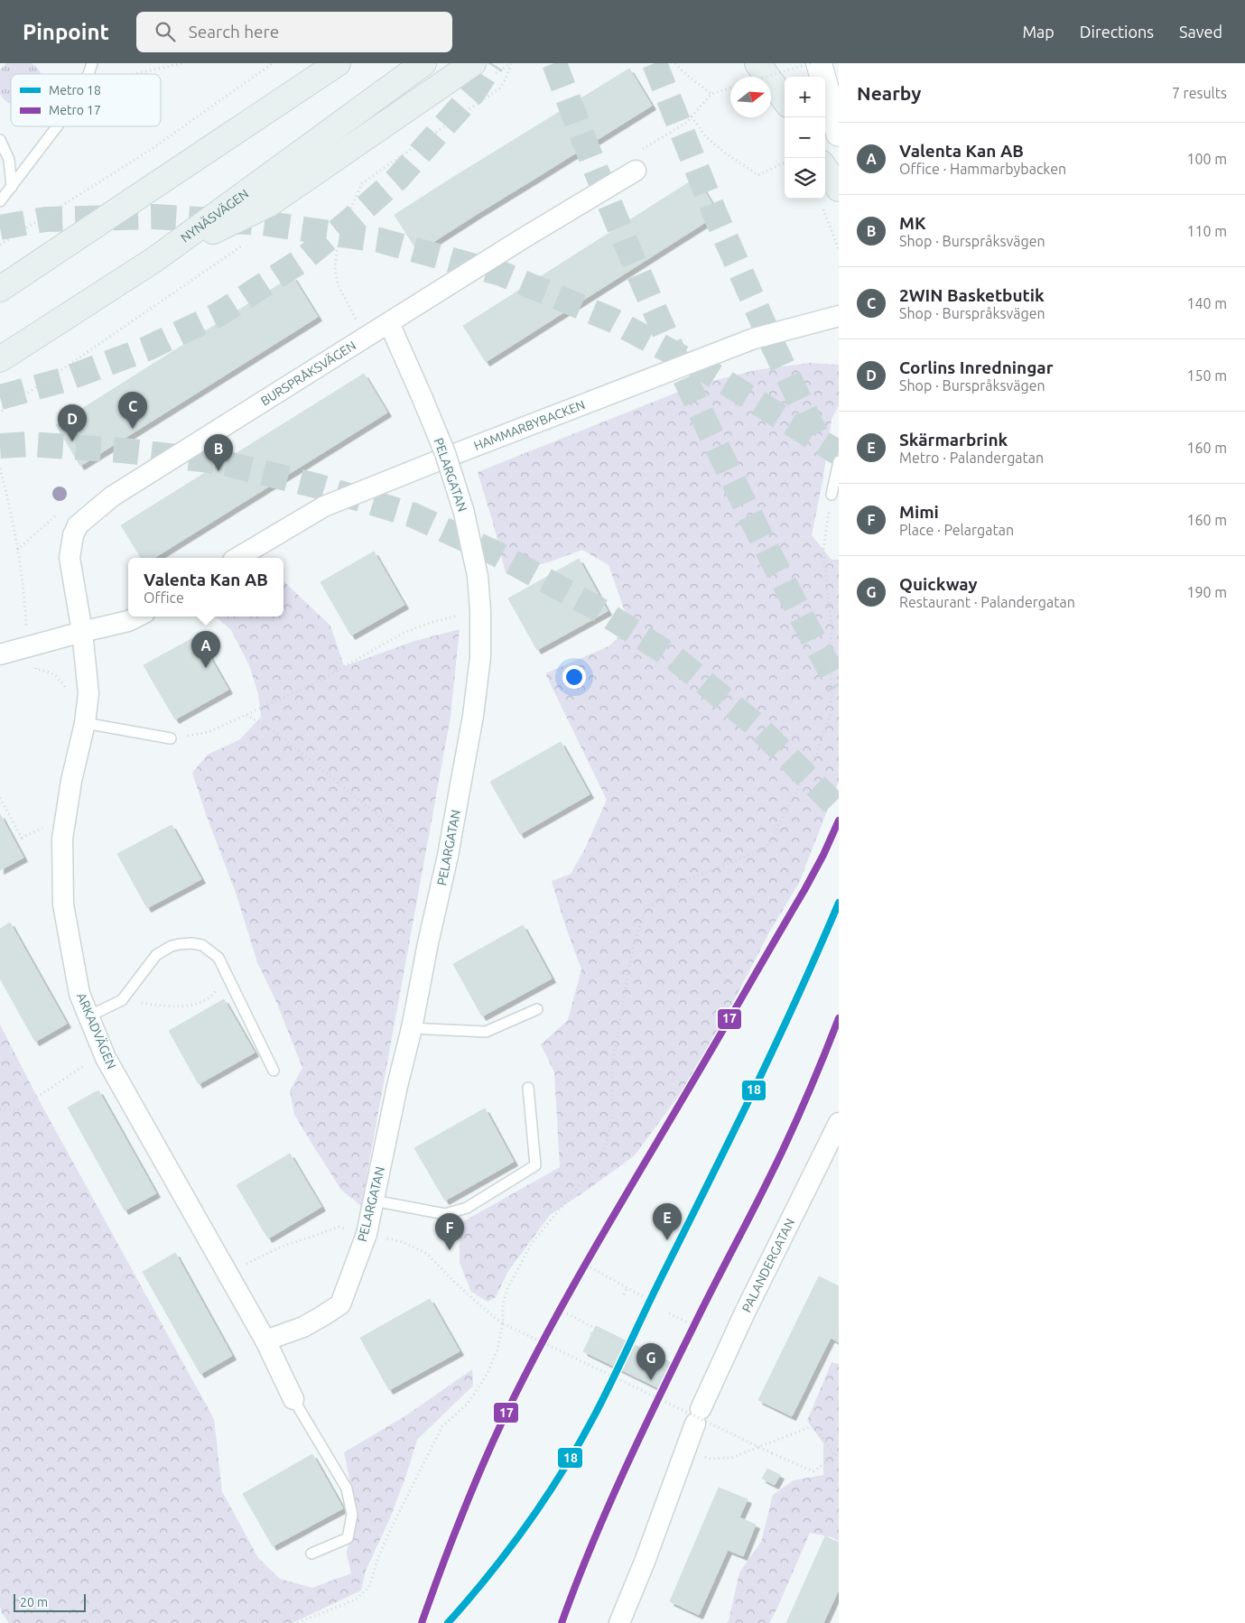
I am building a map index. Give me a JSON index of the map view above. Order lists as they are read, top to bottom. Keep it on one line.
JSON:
{"streets":{"highway":["NYNÄSVÄGEN"],"street":["BURSPRÅKSVÄGEN","HAMMARBYBACKEN","PELARGATAN","ARKADVÄGEN","PALANDERGATAN"]},"crossings":[["BURSPRÅKSVÄGEN","PELARGATAN"],["PELARGATAN","ARKADVÄGEN"]],"lines":["metro line 17","metro line 18"],"legend":["Metro 18","Metro 17"],"scale_bar":"20 m","north":"right","page":{"header":"Pinpoint","search":"Search here","nav":["Map","Directions","Saved"],"heading":["Nearby","7 results"],"map_buttons":["+","−"],"list":[{"mark":"A","name":"Valenta Kan AB","note":"Office · Hammarbybacken","value":"100 m"},{"mark":"B","name":"MK","note":"Shop · Burspråksvägen","value":"110 m"},{"mark":"C","name":"2WIN Basketbutik","note":"Shop · Burspråksvägen","value":"140 m"},{"mark":"D","name":"Corlins Inredningar","note":"Shop · Burspråksvägen","value":"150 m"},{"mark":"E","name":"Skärmarbrink","note":"Metro · Palandergatan","value":"160 m"},{"mark":"F","name":"Mimi","note":"Place · Pelargatan","value":"160 m"},{"mark":"G","name":"Quickway","note":"Restaurant · Palandergatan","value":"190 m"}],"pins":["C","D","B","A","E","F","G"],"popup":["Valenta Kan AB","Office"],"scale":"20 m"}}
